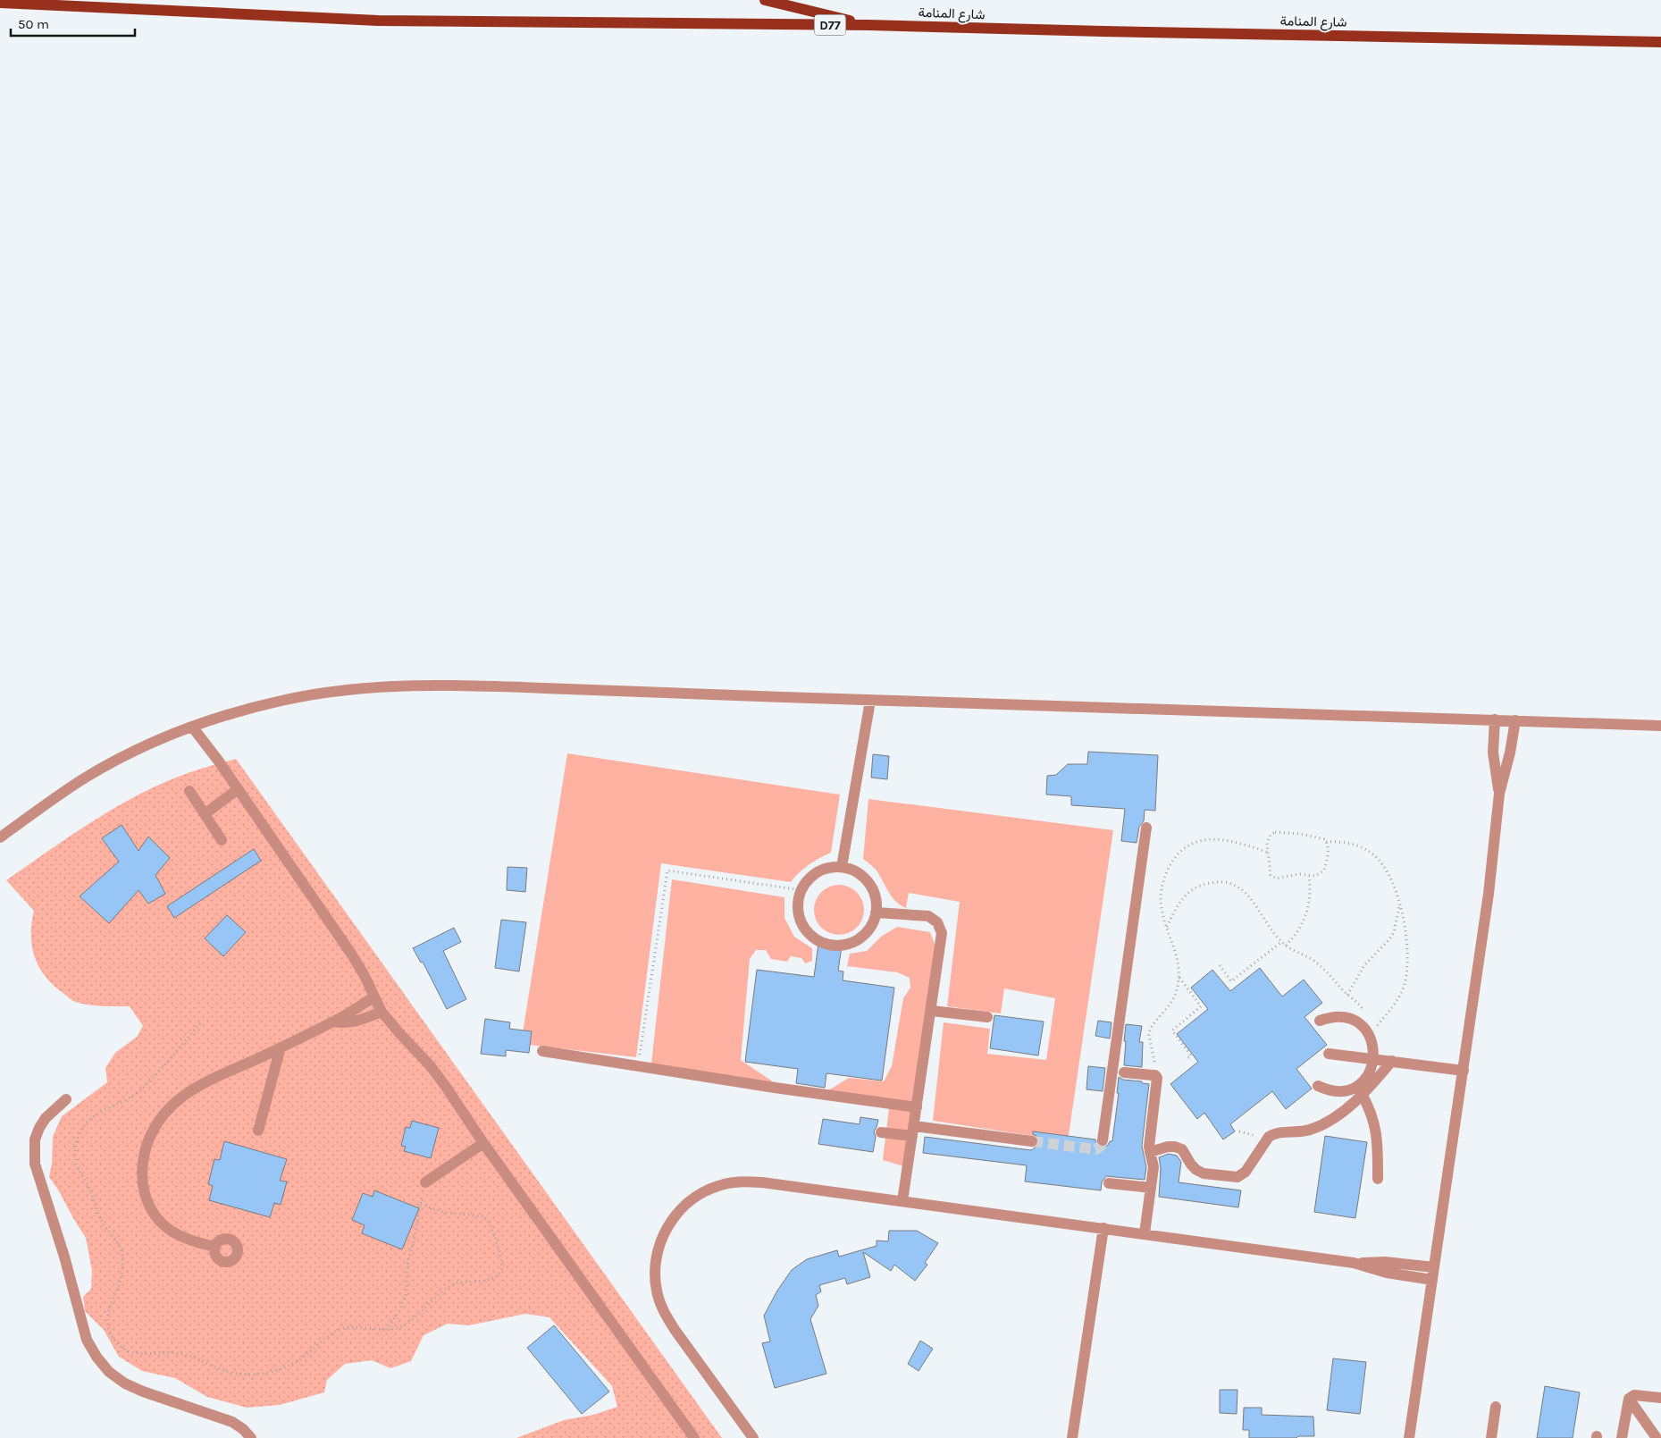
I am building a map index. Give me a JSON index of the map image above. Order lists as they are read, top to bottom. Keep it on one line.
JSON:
{"streets":{"main road":["شارع المنامة","D77"]},"scale_bar":"50 m"}
